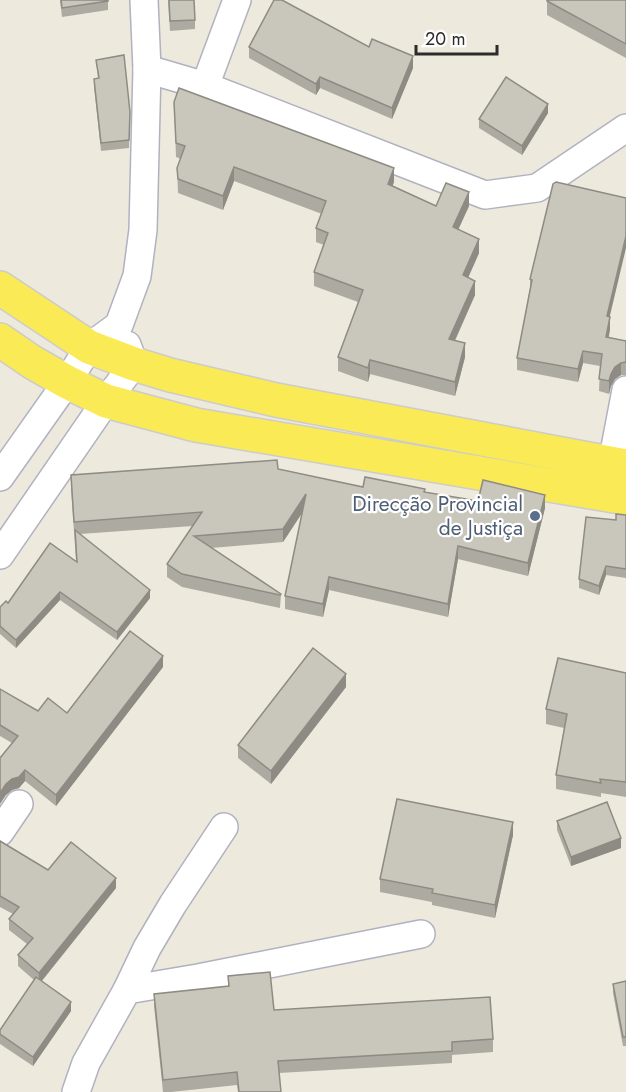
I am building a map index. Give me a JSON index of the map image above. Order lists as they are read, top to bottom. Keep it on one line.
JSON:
{"places":["Direcção Provincial de Justiça"],"scale_bar":"20 m"}
